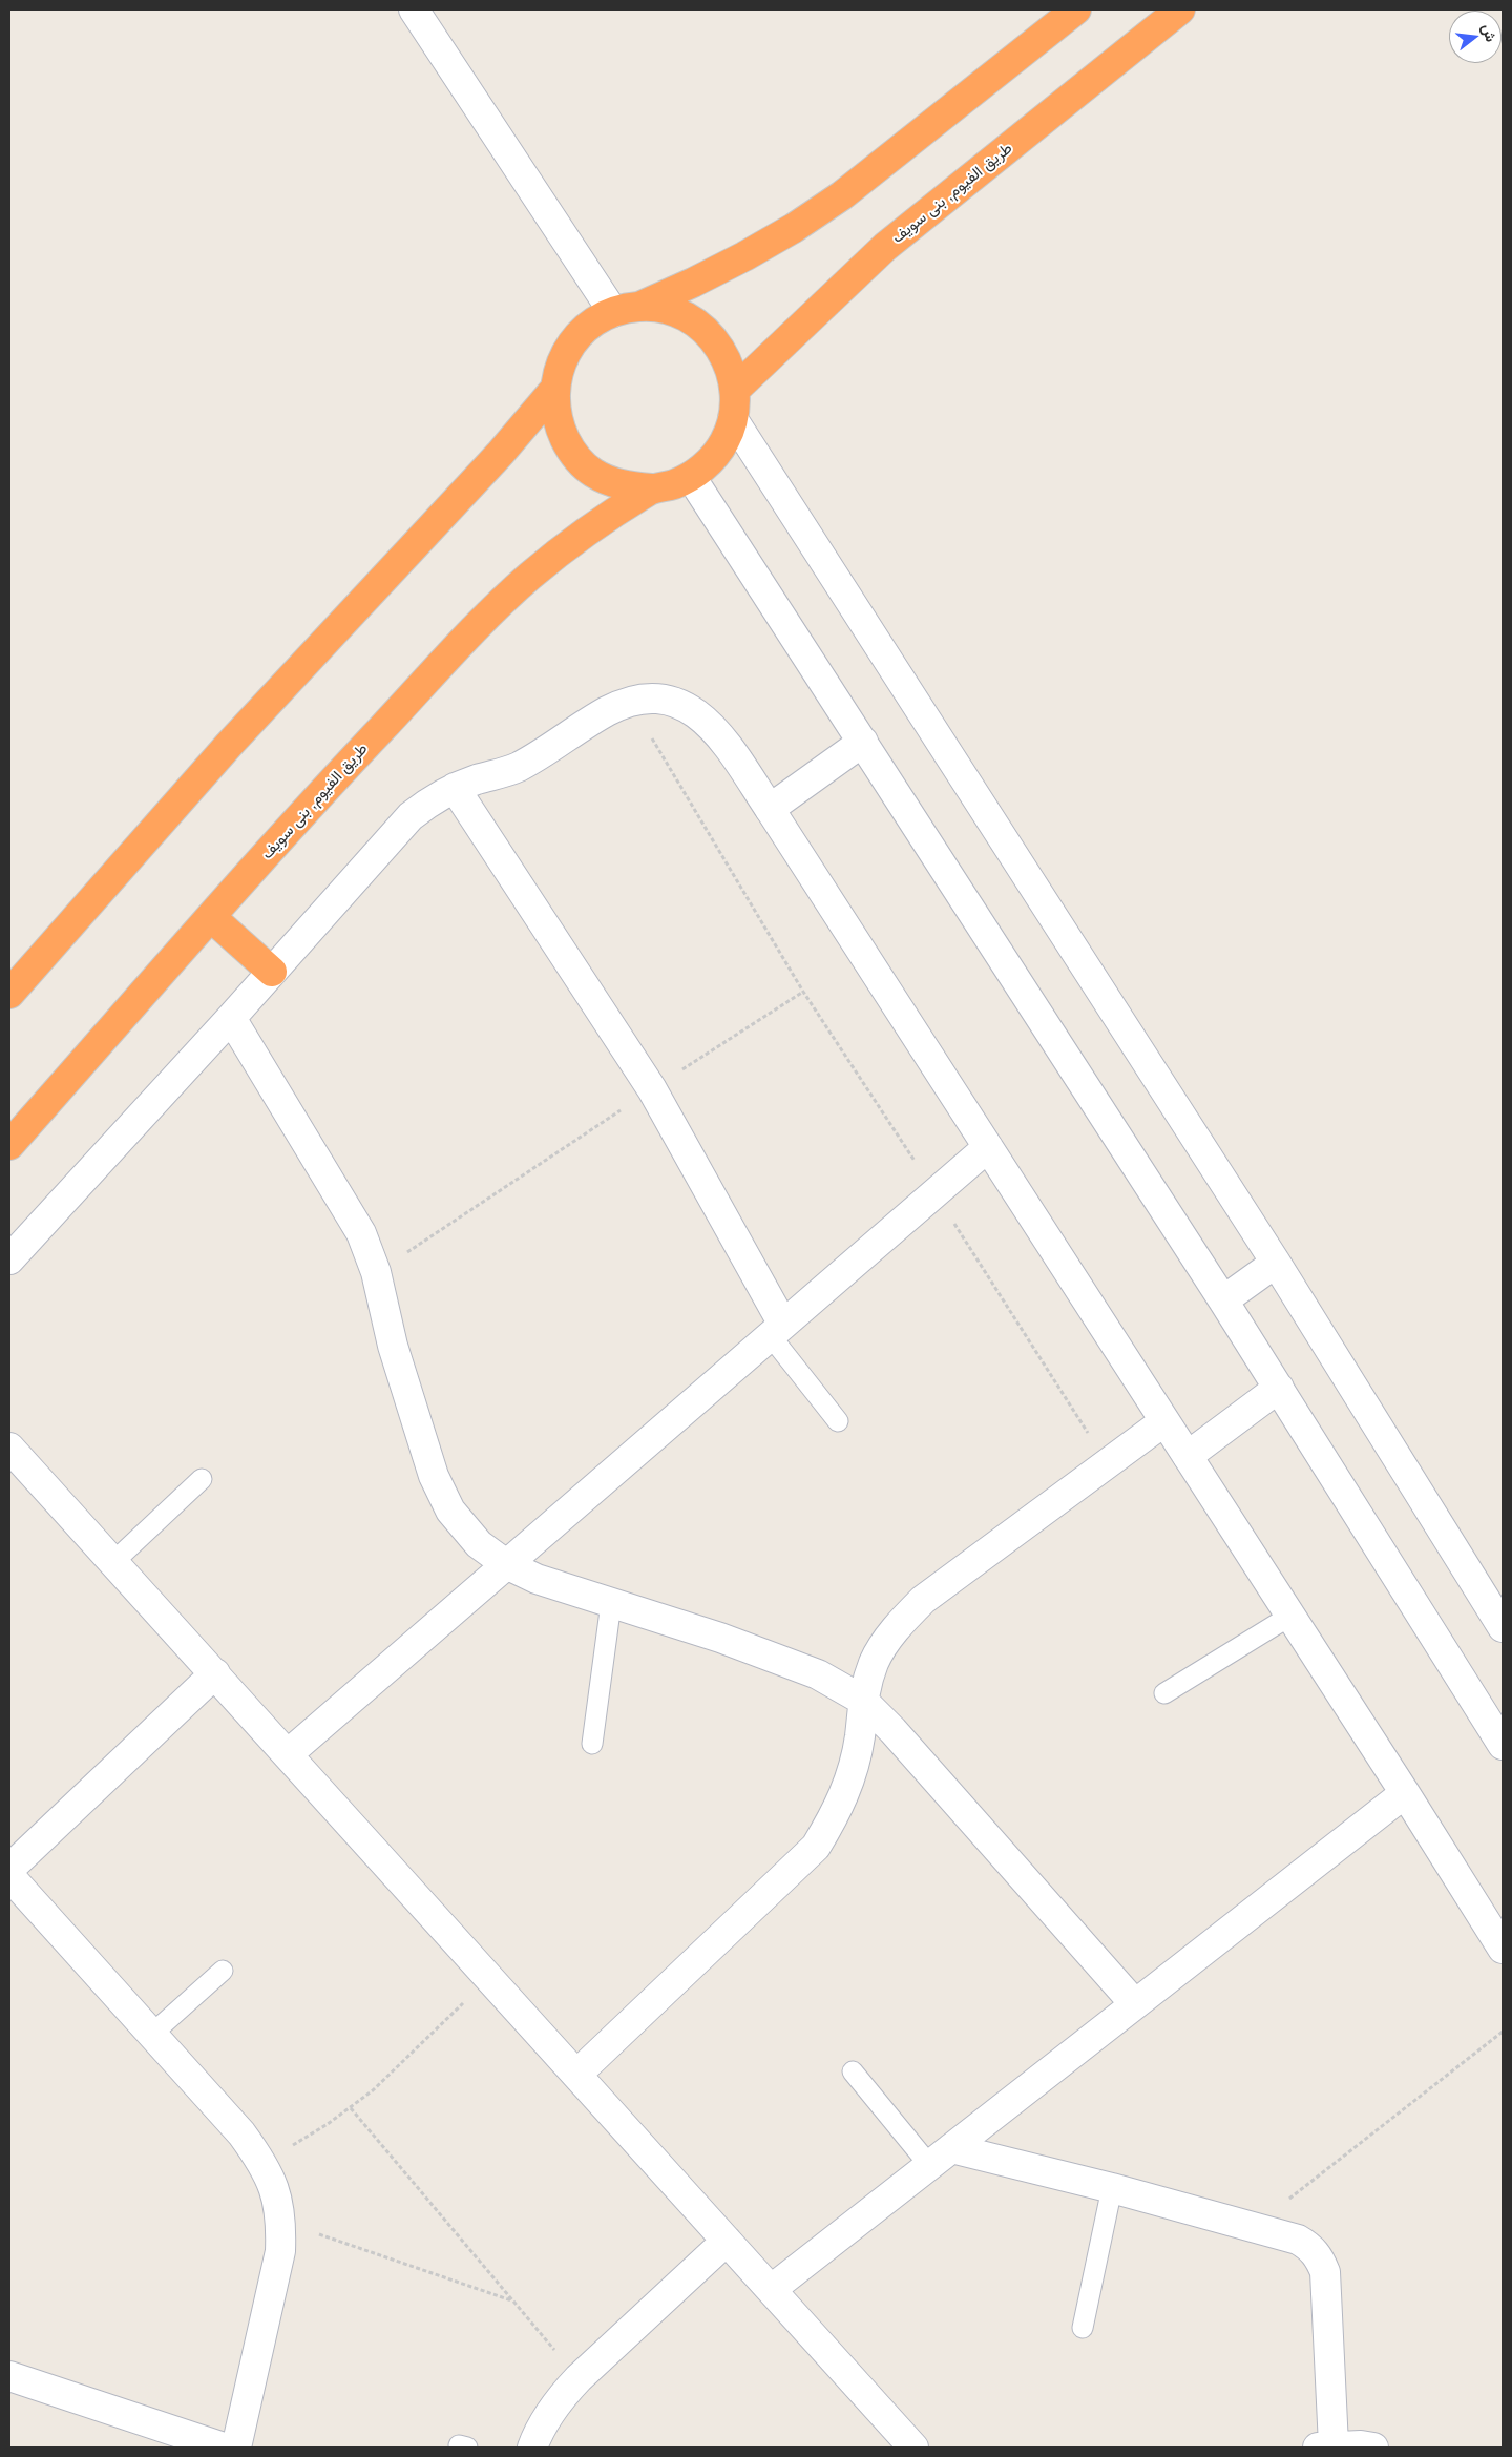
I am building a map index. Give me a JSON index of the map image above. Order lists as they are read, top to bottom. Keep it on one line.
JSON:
{"streets":{"highway":["طريق الفيوم, بنى سويف"]},"north":"right"}
